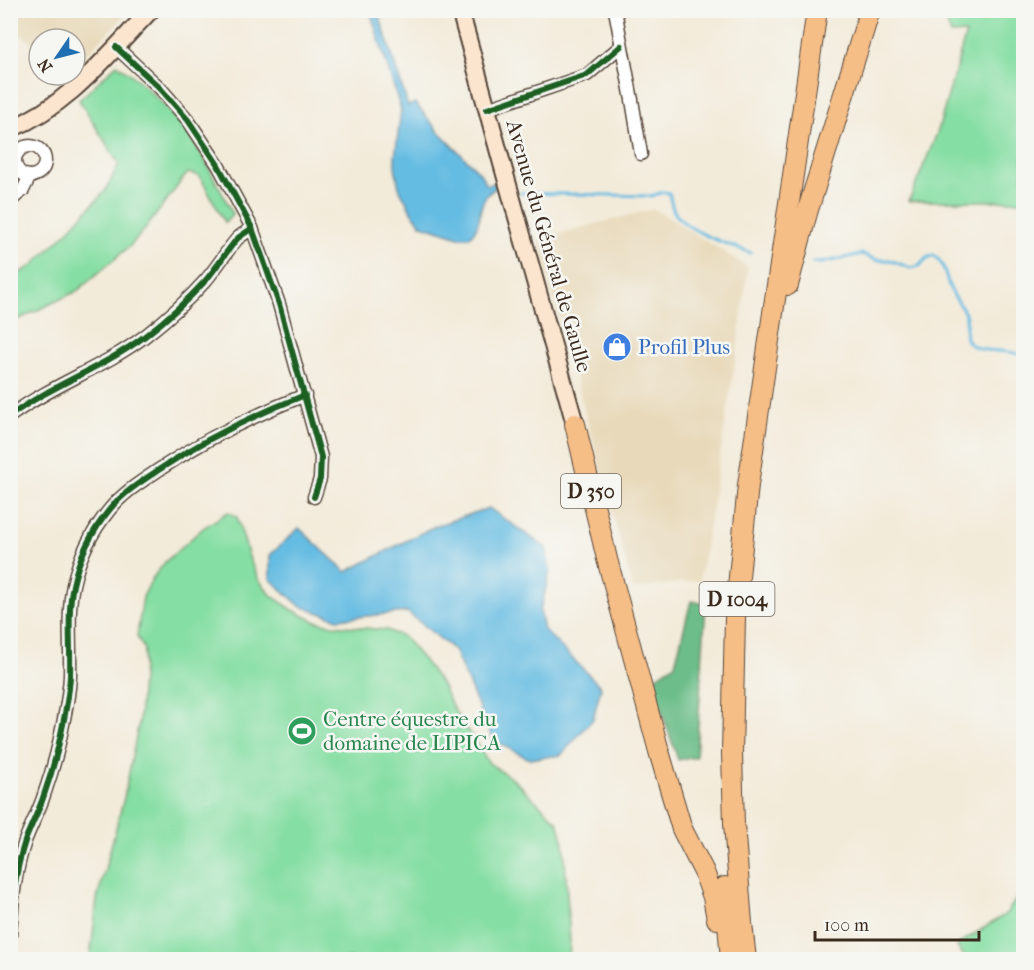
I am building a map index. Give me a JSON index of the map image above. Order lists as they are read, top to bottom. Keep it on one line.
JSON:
{"streets":{"highway":["D 350","D 1004"],"main road":["Avenue du Général de Gaulle"]},"crossings":[["Avenue du Général de Gaulle","D 350"],["D 350","D 1004"]],"places":{"shop":["Profil Plus"],"sports":["Centre équestre du domaine de LIPICA"]},"scale_bar":"100 m","north":"bottom left"}
